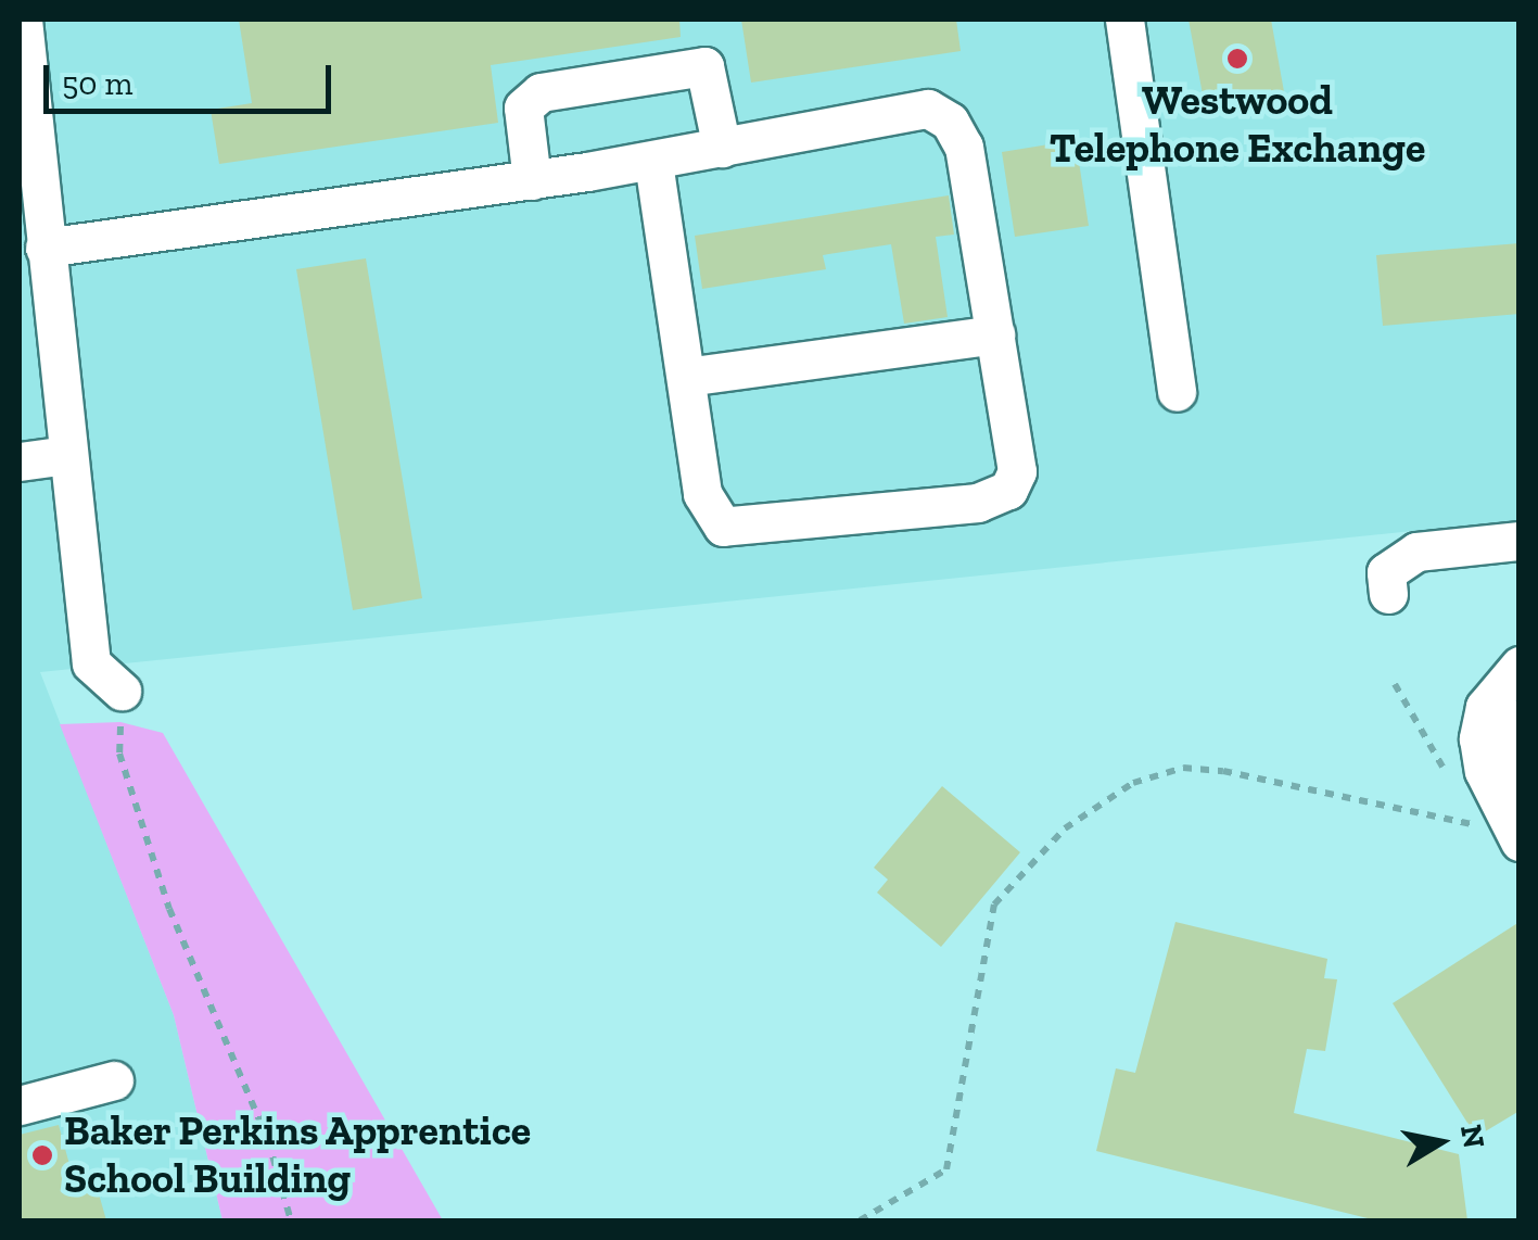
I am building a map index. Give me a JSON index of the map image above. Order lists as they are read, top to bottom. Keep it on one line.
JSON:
{"places":["Westwood Telephone Exchange","Baker Perkins Apprentice School Building"],"scale_bar":"50 m","north":"right"}
